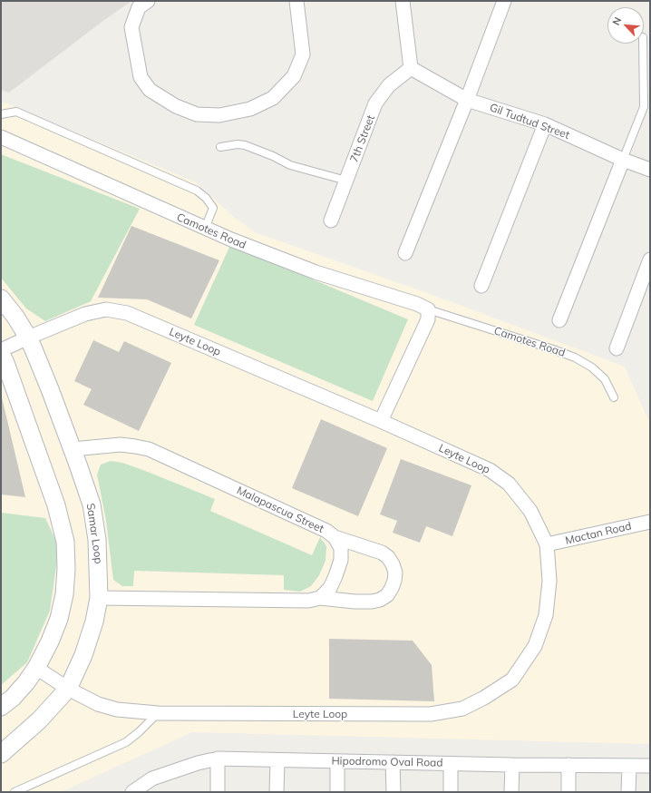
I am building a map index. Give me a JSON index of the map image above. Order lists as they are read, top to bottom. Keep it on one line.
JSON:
{"streets":{"street":["Gil Tudtud Street","7th Street","Camotes Road","Leyte Loop","Malapascua Street","Samar Loop","Mactan Road","Hipodromo Oval Road"]},"crossings":[["Gil Tudtud Street","7th Street"],["Leyte Loop","Samar Loop"],["Leyte Loop","Mactan Road"],["Malapascua Street","Samar Loop"]],"north":"top left"}
